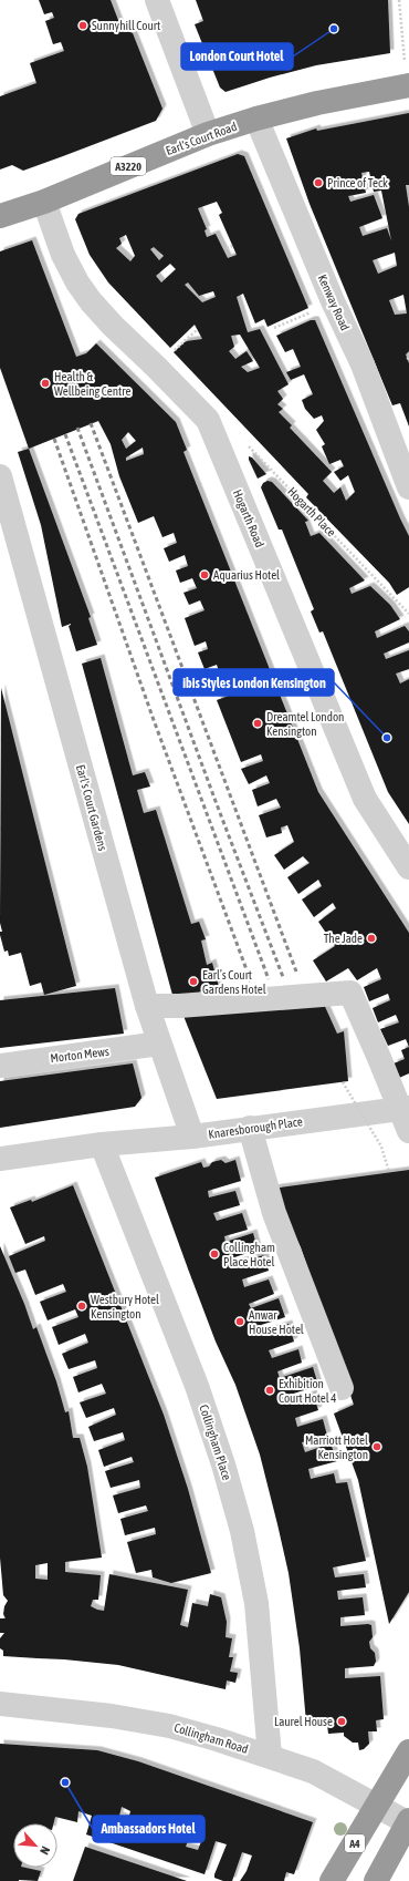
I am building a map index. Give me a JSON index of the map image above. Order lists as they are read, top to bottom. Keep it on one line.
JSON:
{"streets":{"highway":["Earl's Court Road","A3220","A4"],"street":["Kenway Road","Hogarth Road","Earl's Court Gardens","Morton Mews","Knaresborough Place","Collingham Place","Collingham Road"],"path":["Hogarth Place"]},"crossings":[["Earl's Court Road","Kenway Road"],["Earl's Court Road","Hogarth Road"],["Earl's Court Gardens","Morton Mews"],["Earl's Court Gardens","Knaresborough Place"],["Knaresborough Place","Collingham Place"],["Collingham Place","Collingham Road"],["Collingham Road","A4"]],"places":["Sunnyhill Court","London Court Hotel","Prince of Teck","Health & Wellbeing Centre","Aquarius Hotel","Dreamtel London Kensington","ibis Styles London Kensington","The Jade","Earl’s Court Gardens Hotel","Collingham Place Hotel","Westbury Hotel Kensington","Anwar House Hotel","Exhibition Court Hotel 4","Marriott Hotel Kensington","Laurel House","Ambassadors Hotel"],"north":"bottom right"}
